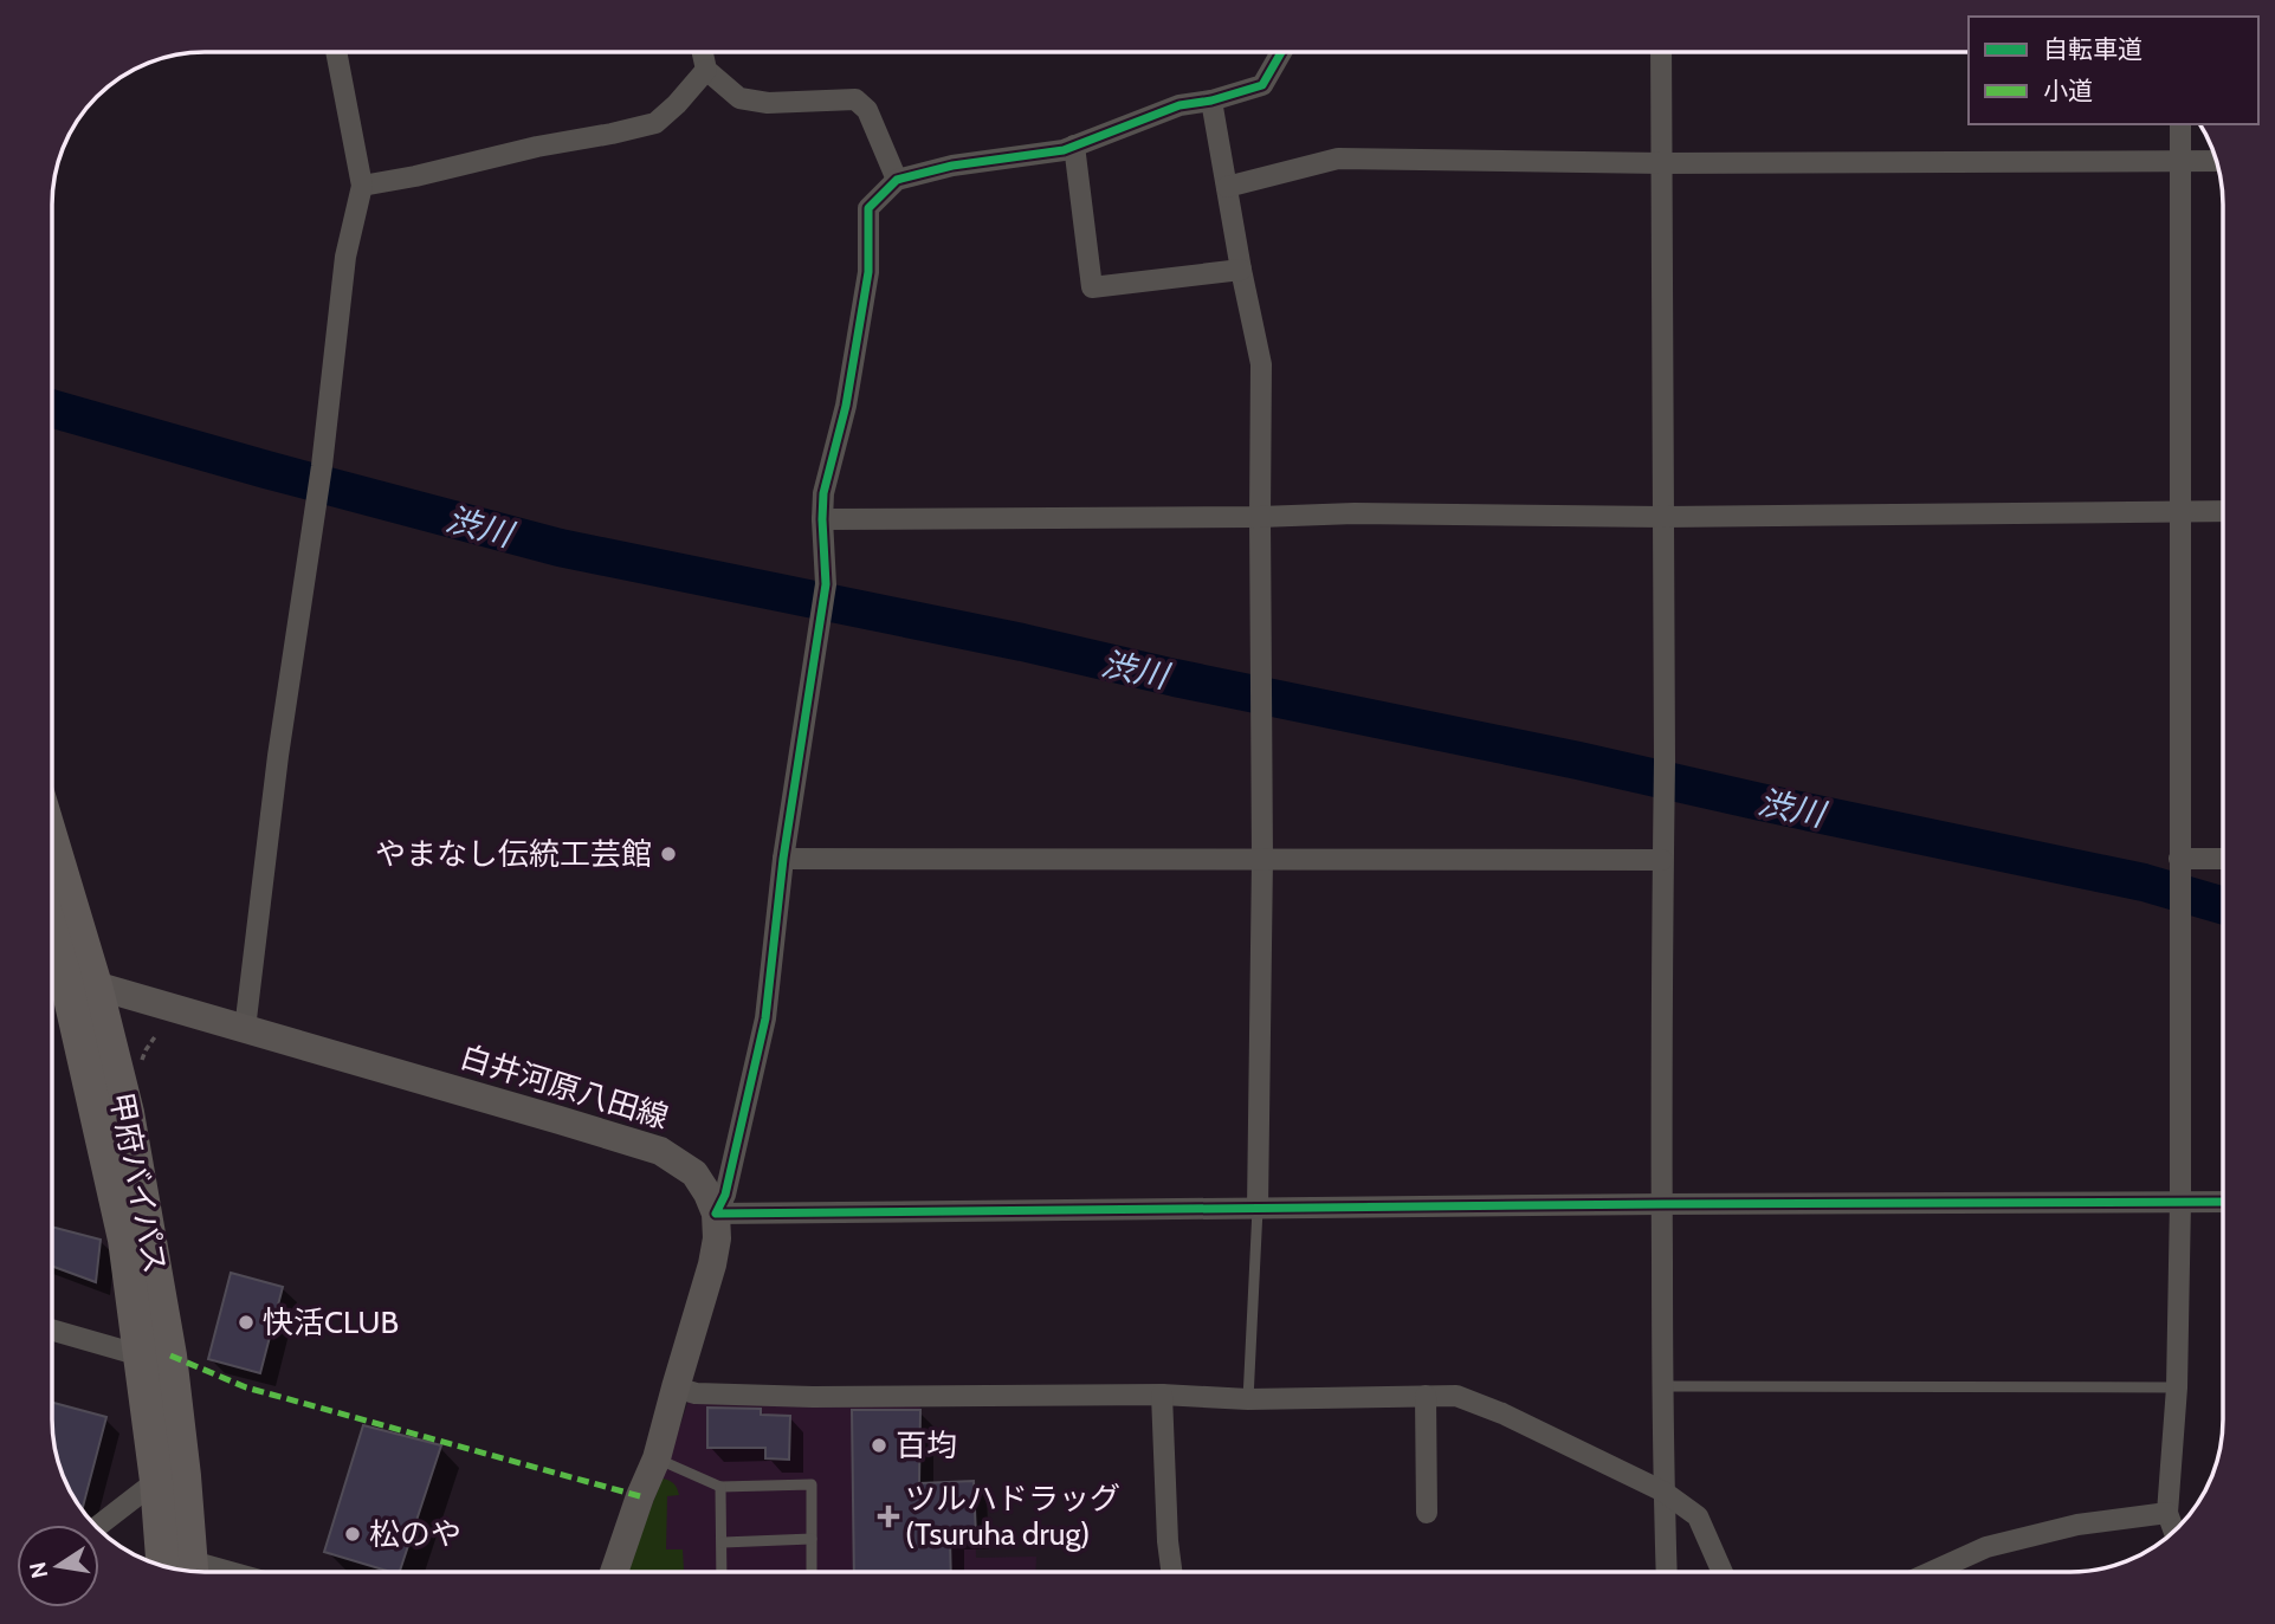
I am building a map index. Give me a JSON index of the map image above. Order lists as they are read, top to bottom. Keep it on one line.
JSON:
{"streets":{"highway":["甲府バイパス"],"main road":["白井河原八田線"]},"crossings":[["白井河原八田線","甲府バイパス"]],"water":["渋川"],"places":{"other":["やまなし伝統工芸館","快活CLUB","百均","松のや"],"health":["ツルハドラッグ (Tsuruha drug)"]},"legend":["自転車道","小道"],"north":"left"}
